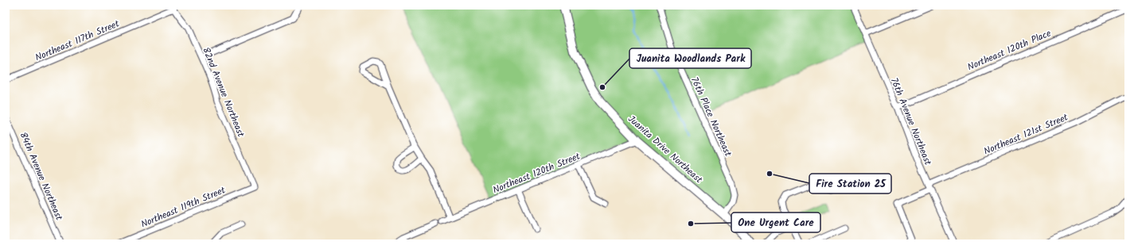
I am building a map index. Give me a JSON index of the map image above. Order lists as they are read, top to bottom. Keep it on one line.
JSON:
{"streets":{"main road":["Juanita Drive Northeast"],"street":["Northeast 117th Street","Northeast 120th Place","82nd Avenue Northeast","76th Place Northeast","76th Avenue Northeast","Northeast 121st Street","Northeast 120th Street","84th Avenue Northeast","Northeast 119th Street"]},"crossings":[["Northeast 117th Street","82nd Avenue Northeast"],["Northeast 120th Place","76th Avenue Northeast"],["82nd Avenue Northeast","Northeast 119th Street"],["76th Place Northeast","Juanita Drive Northeast"],["76th Avenue Northeast","Northeast 121st Street"],["Juanita Drive Northeast","Northeast 120th Street"]],"places":["Juanita Woodlands Park","Fire Station 25","One Urgent Care"]}
